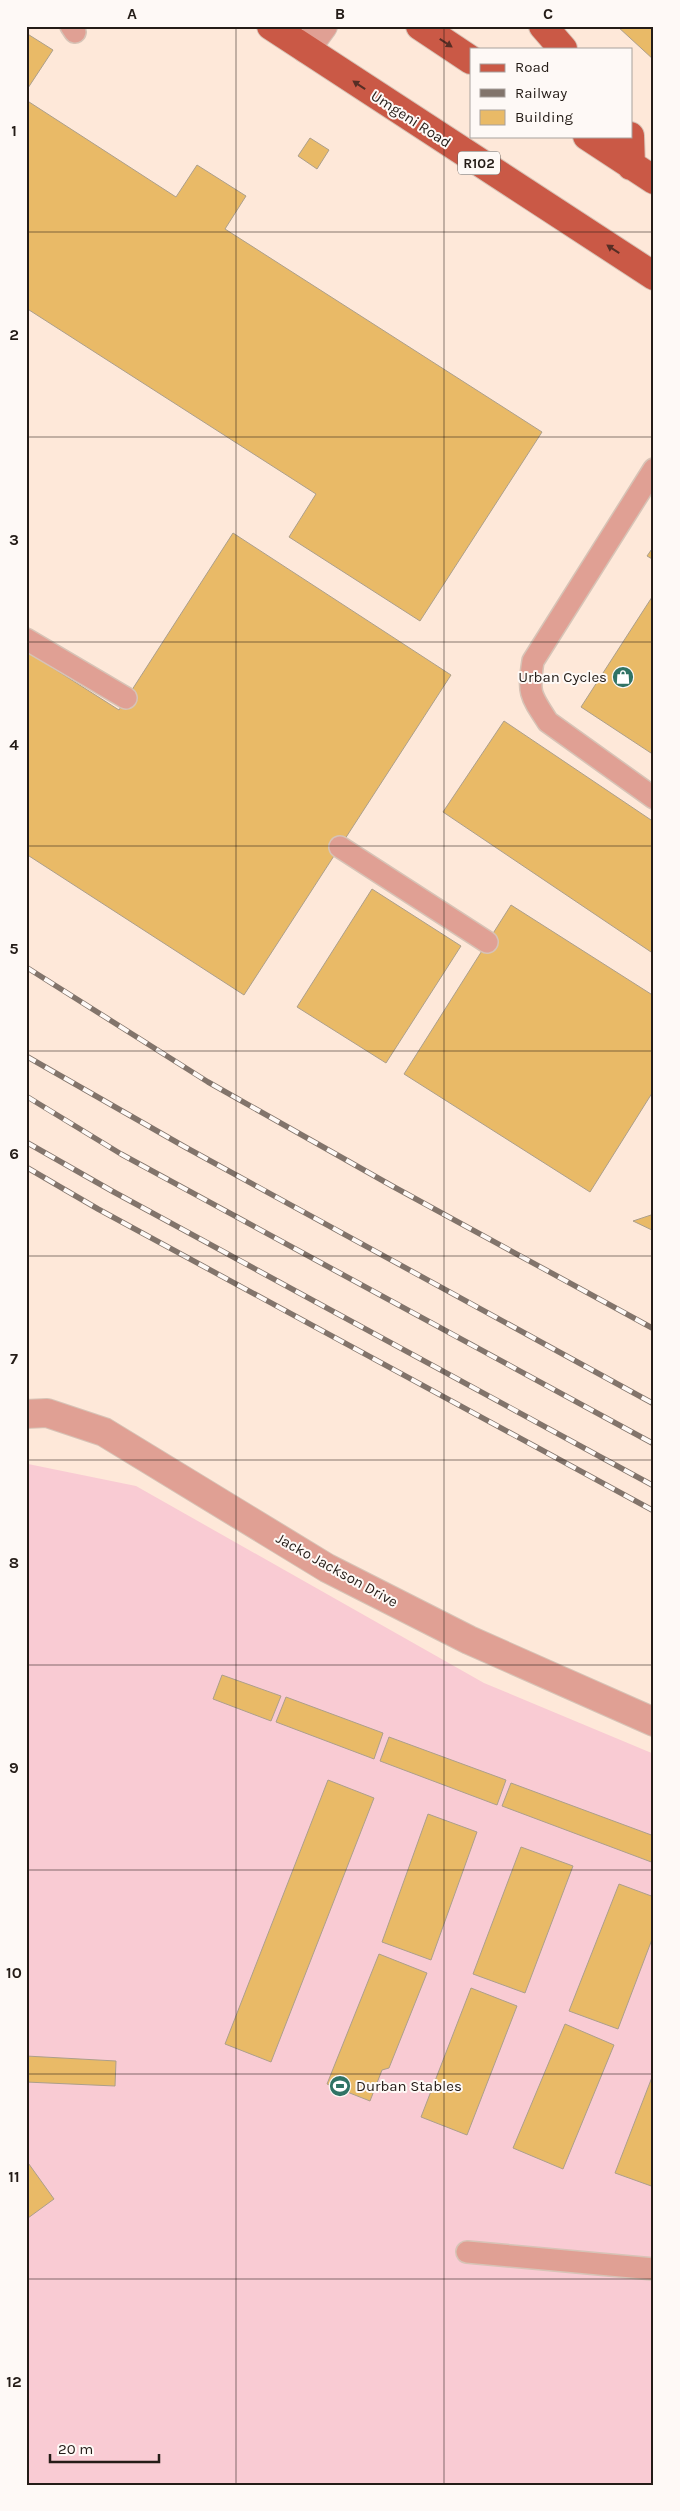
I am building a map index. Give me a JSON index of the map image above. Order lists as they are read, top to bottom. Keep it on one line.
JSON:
{"streets":{"main road":["Umgeni Road","R102"],"street":["Jacko Jackson Drive"]},"places":{"shop":["Urban Cycles"],"sports":["Durban Stables"]},"legend":["Road","Railway","Building"],"scale_bar":"20 m","grid":{"columns":["A","B","C"],"rows":["1","2","3","4","5","6","7","8","9","10","11","12"]}}
